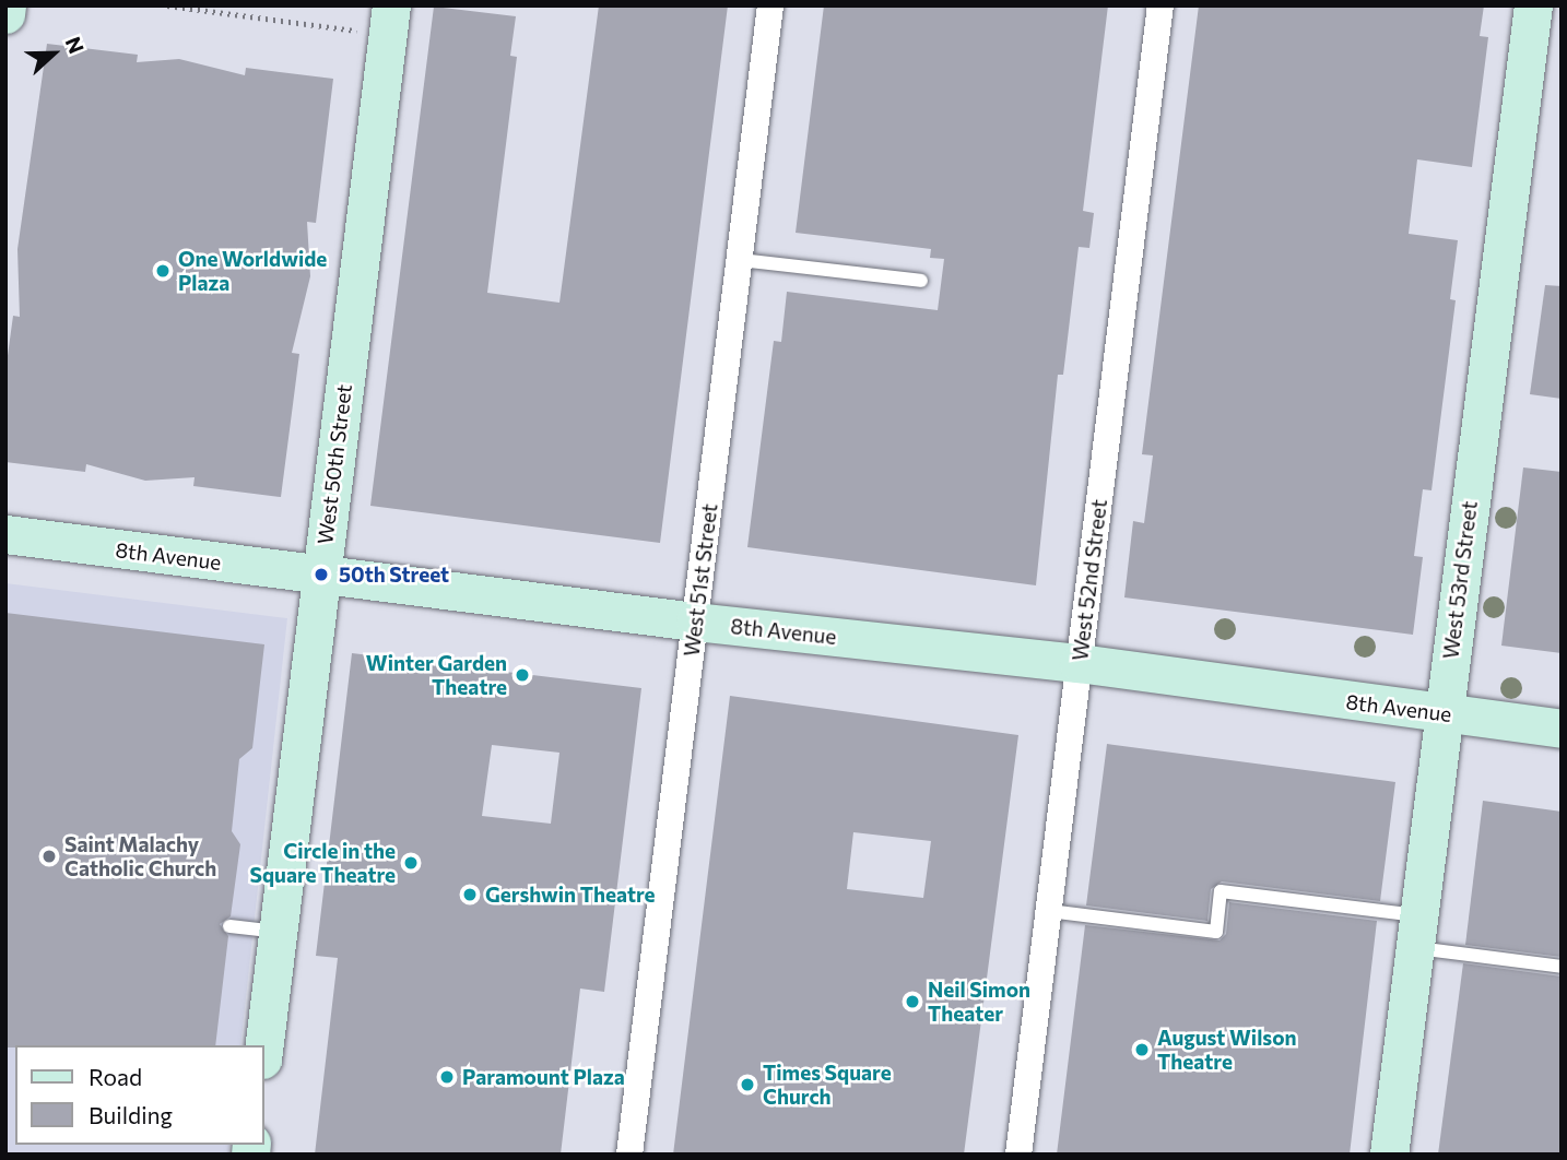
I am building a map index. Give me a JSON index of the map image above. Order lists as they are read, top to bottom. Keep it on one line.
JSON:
{"streets":{"main road":["West 50th Street","8th Avenue","West 53rd Street"],"street":["West 51st Street","West 52nd Street"]},"crossings":[["West 50th Street","8th Avenue"],["8th Avenue","West 51st Street"],["8th Avenue","West 52nd Street"],["8th Avenue","West 53rd Street"]],"places":["One Worldwide Plaza","50th Street","Winter Garden Theatre","Saint Malachy Catholic Church","Circle in the Square Theatre","Gershwin Theatre","Neil Simon Theater","August Wilson Theatre","Paramount Plaza","Times Square Church"],"legend":["Road","Building"],"north":"right"}
